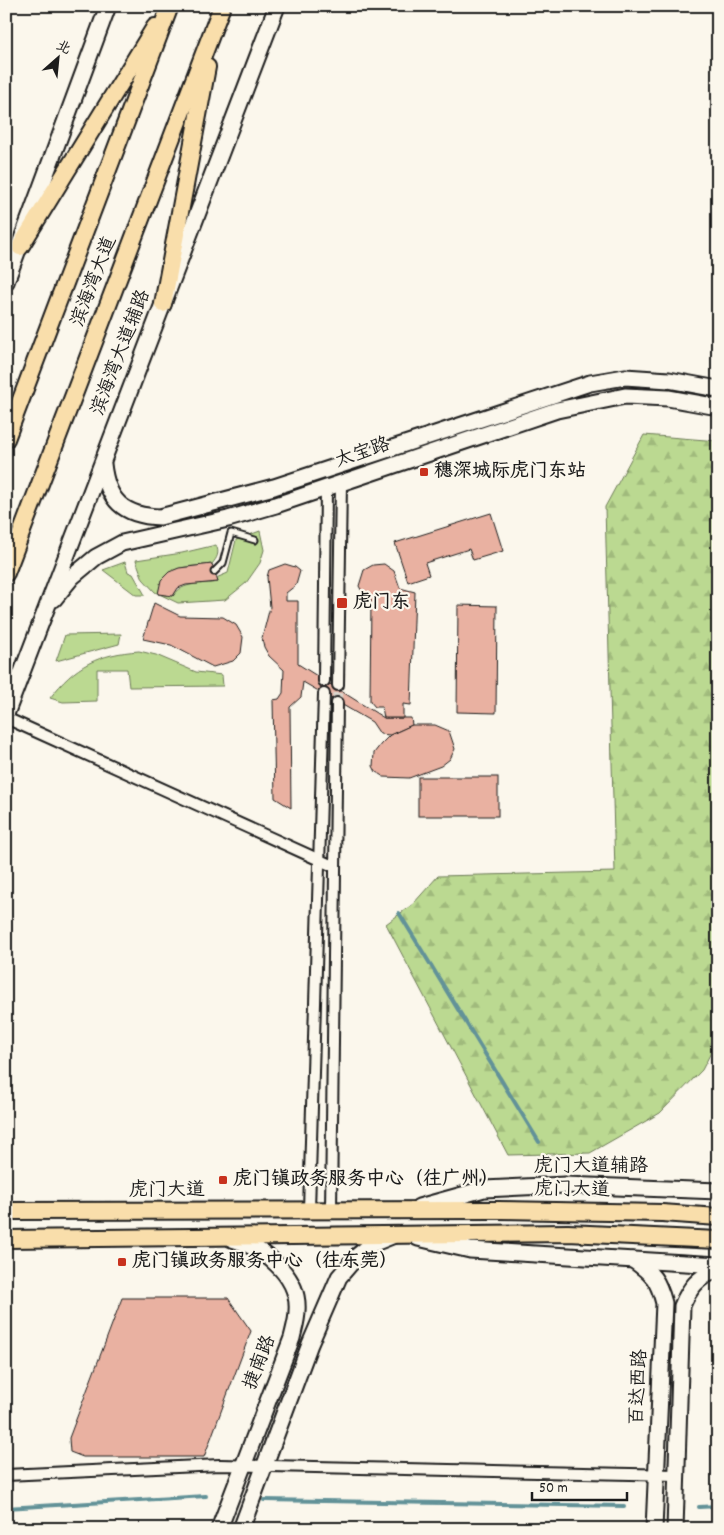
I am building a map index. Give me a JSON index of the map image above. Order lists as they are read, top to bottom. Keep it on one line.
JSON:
{"streets":{"main road":["滨海湾大道","滨海湾大道辅路","太宝路","虎门大道辅路","虎门大道","捷南路","百达西路"]},"crossings":[["滨海湾大道辅路","太宝路"],["虎门大道辅路","虎门大道"]],"places":{"transit":["穗深城际虎门东站","虎门东","虎门镇政务服务中心（往广州）","虎门镇政务服务中心（往东莞）"]},"scale_bar":"50 m","north":"top right"}
